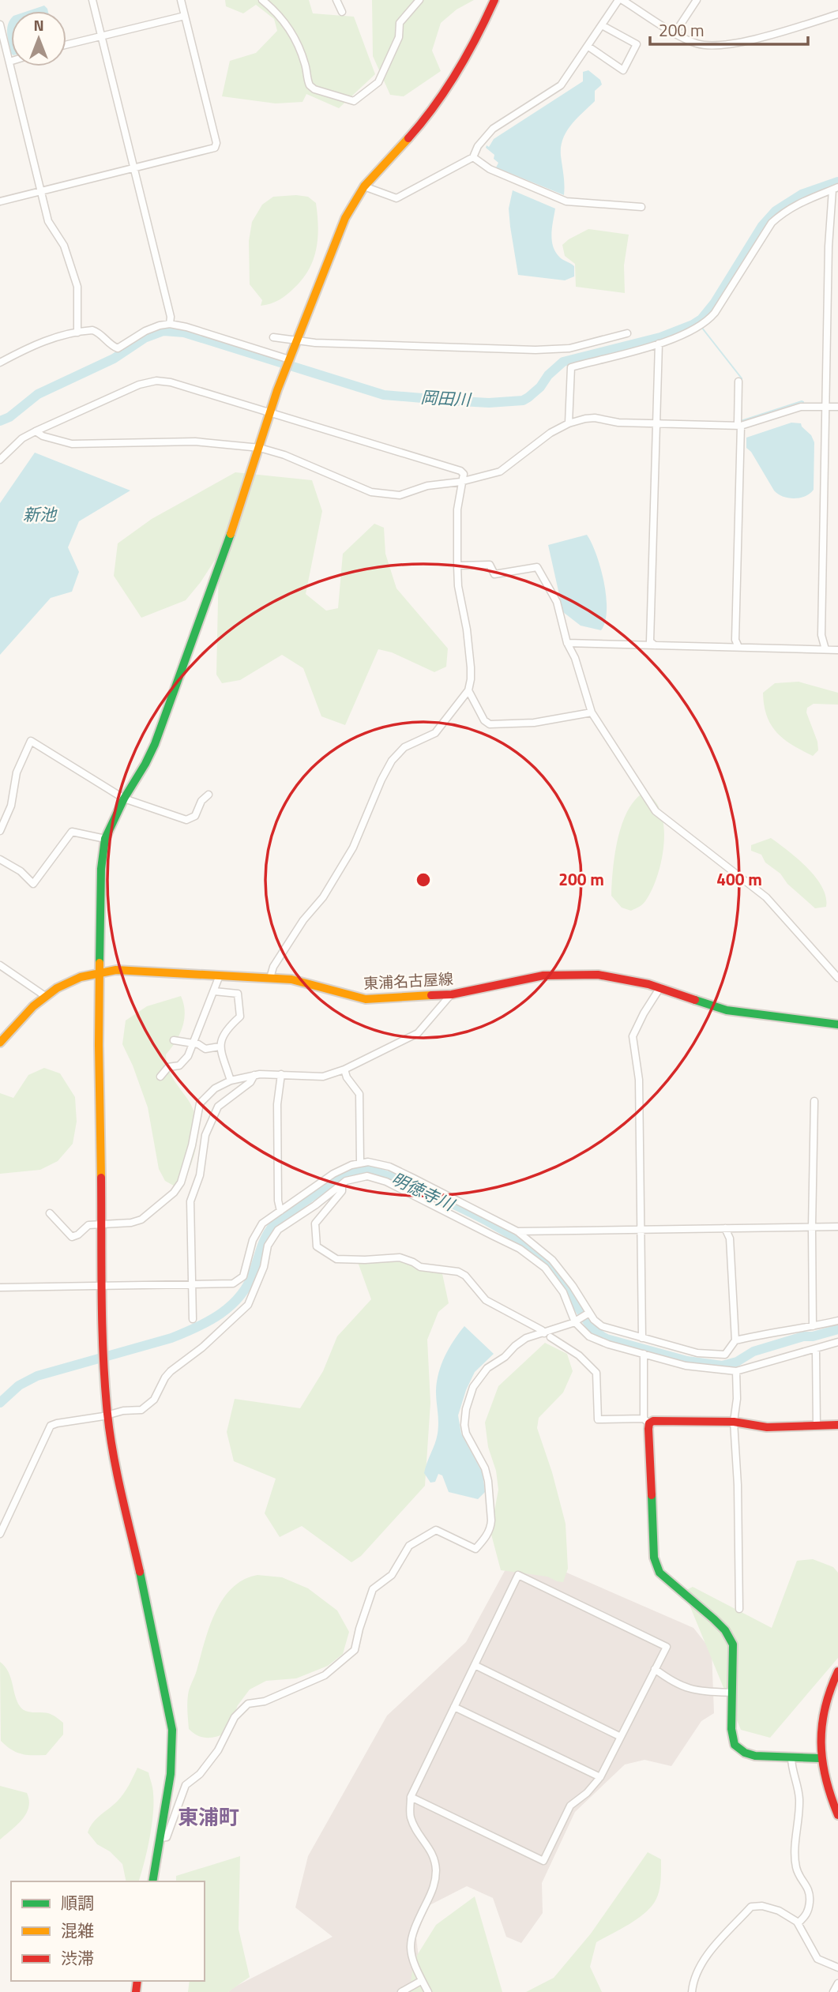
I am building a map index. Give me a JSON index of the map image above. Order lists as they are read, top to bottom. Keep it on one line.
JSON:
{"streets":{"street":["東浦名古屋線"]},"districts":["東浦町"],"water":["岡田川","新池","明徳寺川"],"legend":["順調","混雑","渋滞"],"scale_bar":"200 m","north":"top","rings":["200 m","400 m"]}
